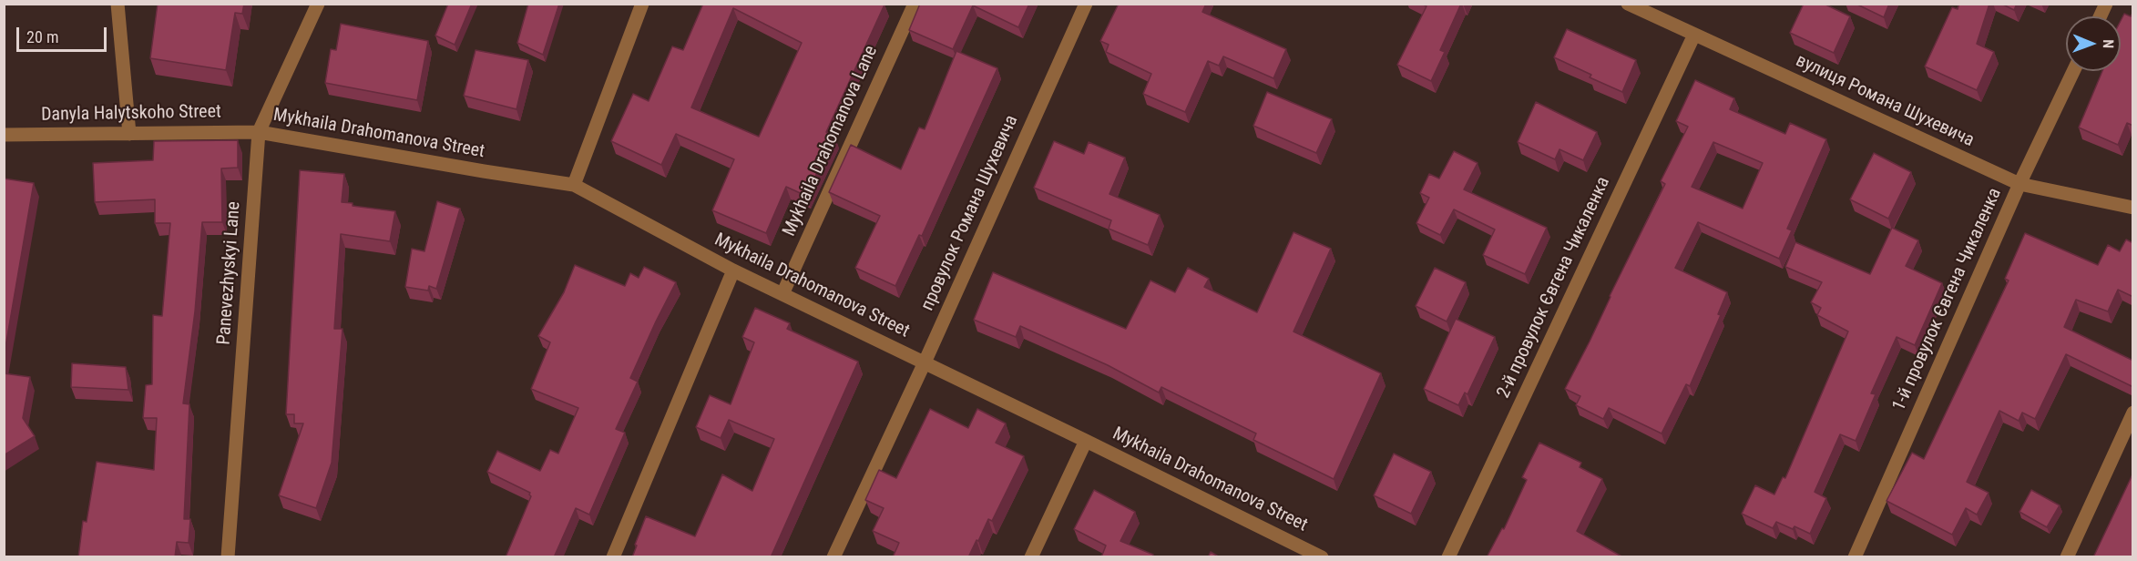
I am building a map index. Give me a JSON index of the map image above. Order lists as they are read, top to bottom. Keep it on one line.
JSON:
{"streets":{"street":["вулиця Романа Шухевича","Danyla Halytskoho Street","Mykhaila Drahomanova Street","Mykhaila Drahomanova Lane","провулок Романа Шухевича","Panevezhyskyi Lane","2-й провулок Євгена Чикаленка","1-й провулок Євгена Чикаленка"]},"crossings":[["вулиця Романа Шухевича","2-й провулок Євгена Чикаленка"],["вулиця Романа Шухевича","1-й провулок Євгена Чикаленка"],["Danyla Halytskoho Street","Mykhaila Drahomanova Street"],["Danyla Halytskoho Street","Panevezhyskyi Lane"],["Mykhaila Drahomanova Street","Mykhaila Drahomanova Lane"],["Mykhaila Drahomanova Street","провулок Романа Шухевича"],["Mykhaila Drahomanova Street","Panevezhyskyi Lane"]],"scale_bar":"20 m","north":"right"}
